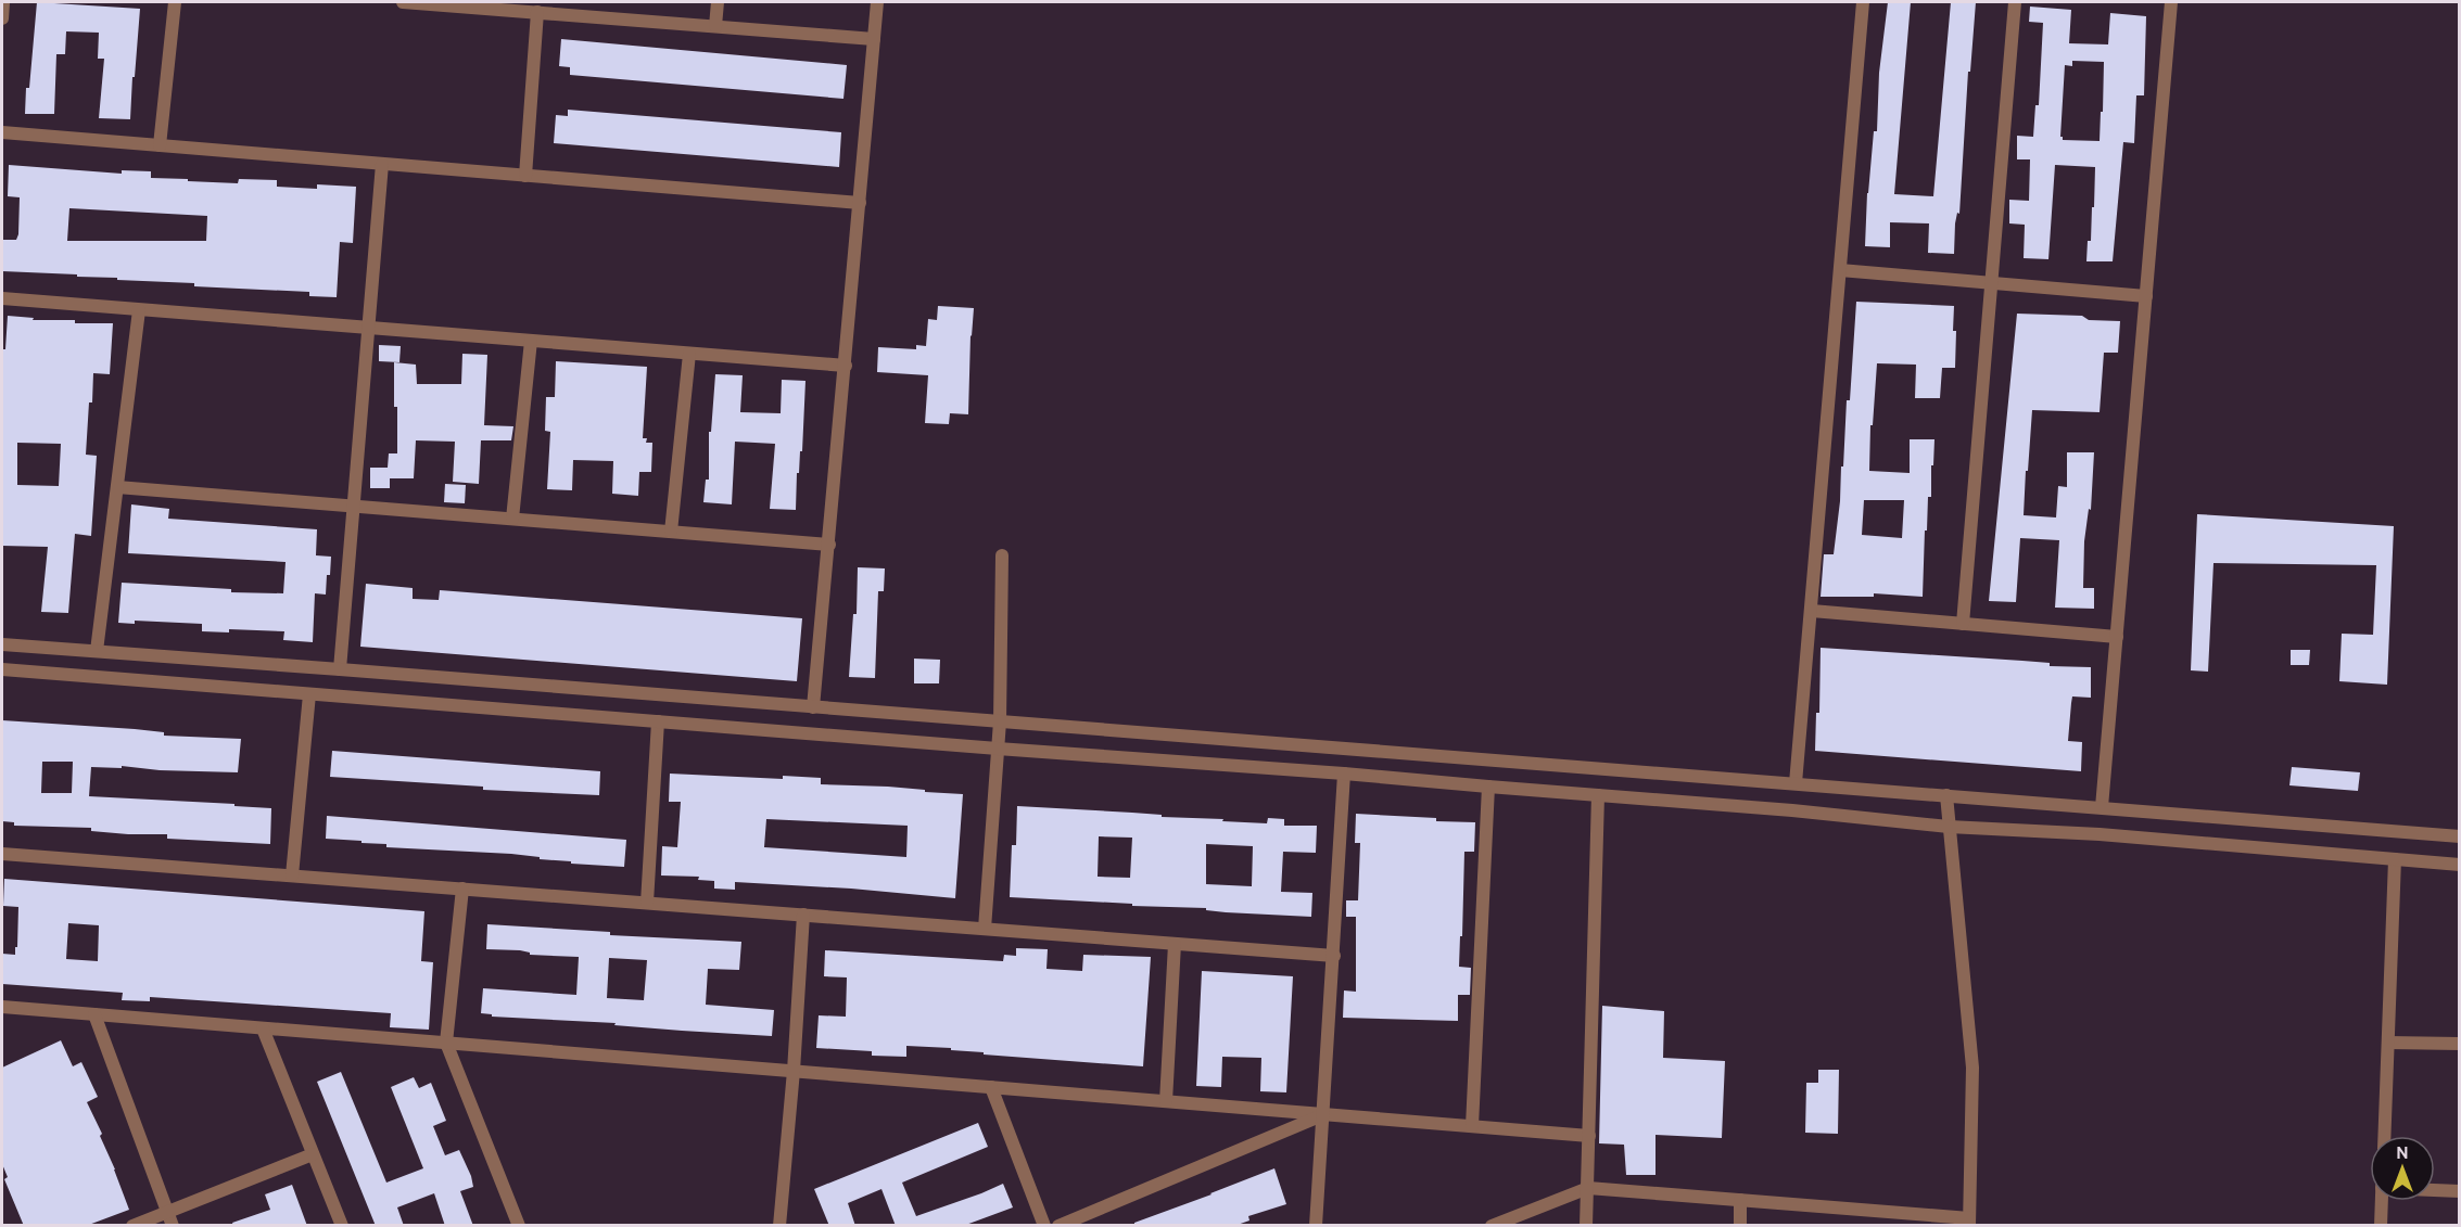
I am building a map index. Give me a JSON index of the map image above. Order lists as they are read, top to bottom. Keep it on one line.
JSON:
{"north":"top"}
